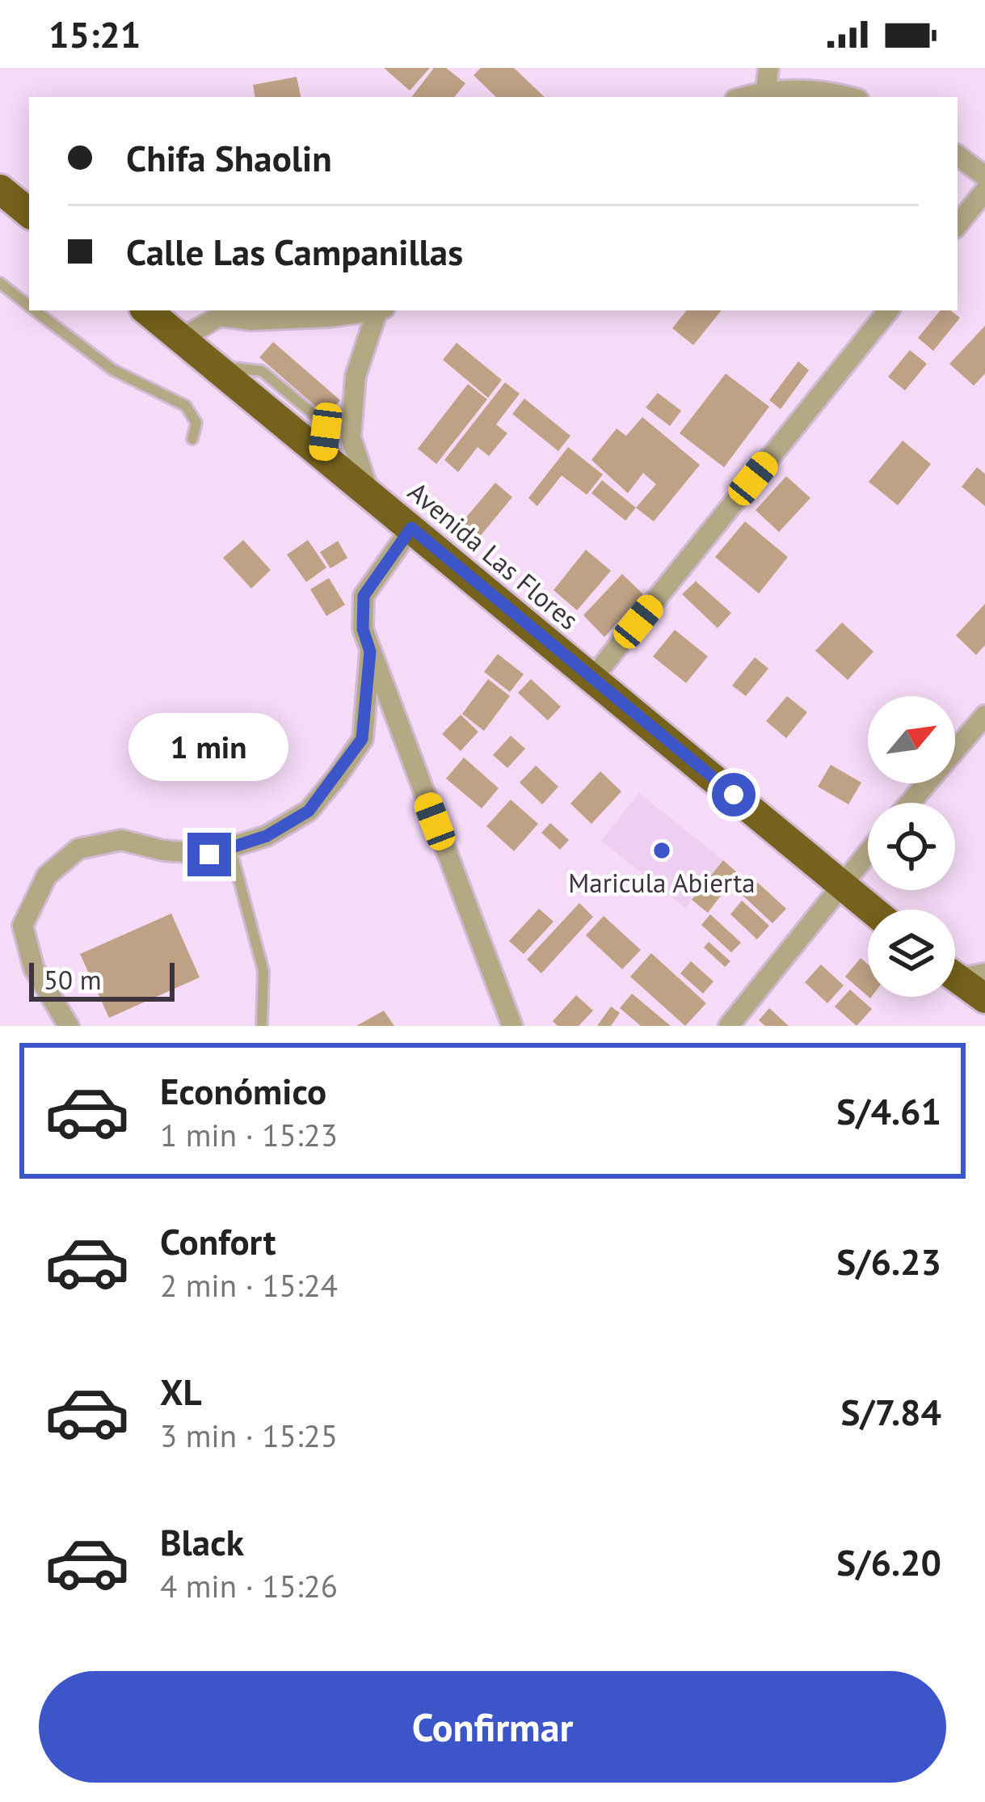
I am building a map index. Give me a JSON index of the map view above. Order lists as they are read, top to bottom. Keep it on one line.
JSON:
{"streets":{"highway":["Avenida Las Flores"]},"places":["Maricula Abierta"],"scale_bar":"50 m","north":"top right","page":{"status":"15:21","banner":["Chifa Shaolin","Calle Las Campanillas"],"bubble":"1 min","scale":"50 m","list":[{"name":"Económico","note":"1 min · 15:23","value":"S/4.61"},{"name":"Confort","note":"2 min · 15:24","value":"S/6.23"},{"name":"XL","note":"3 min · 15:25","value":"S/7.84"},{"name":"Black","note":"4 min · 15:26","value":"S/6.20"}],"buttons":"Confirmar"}}
